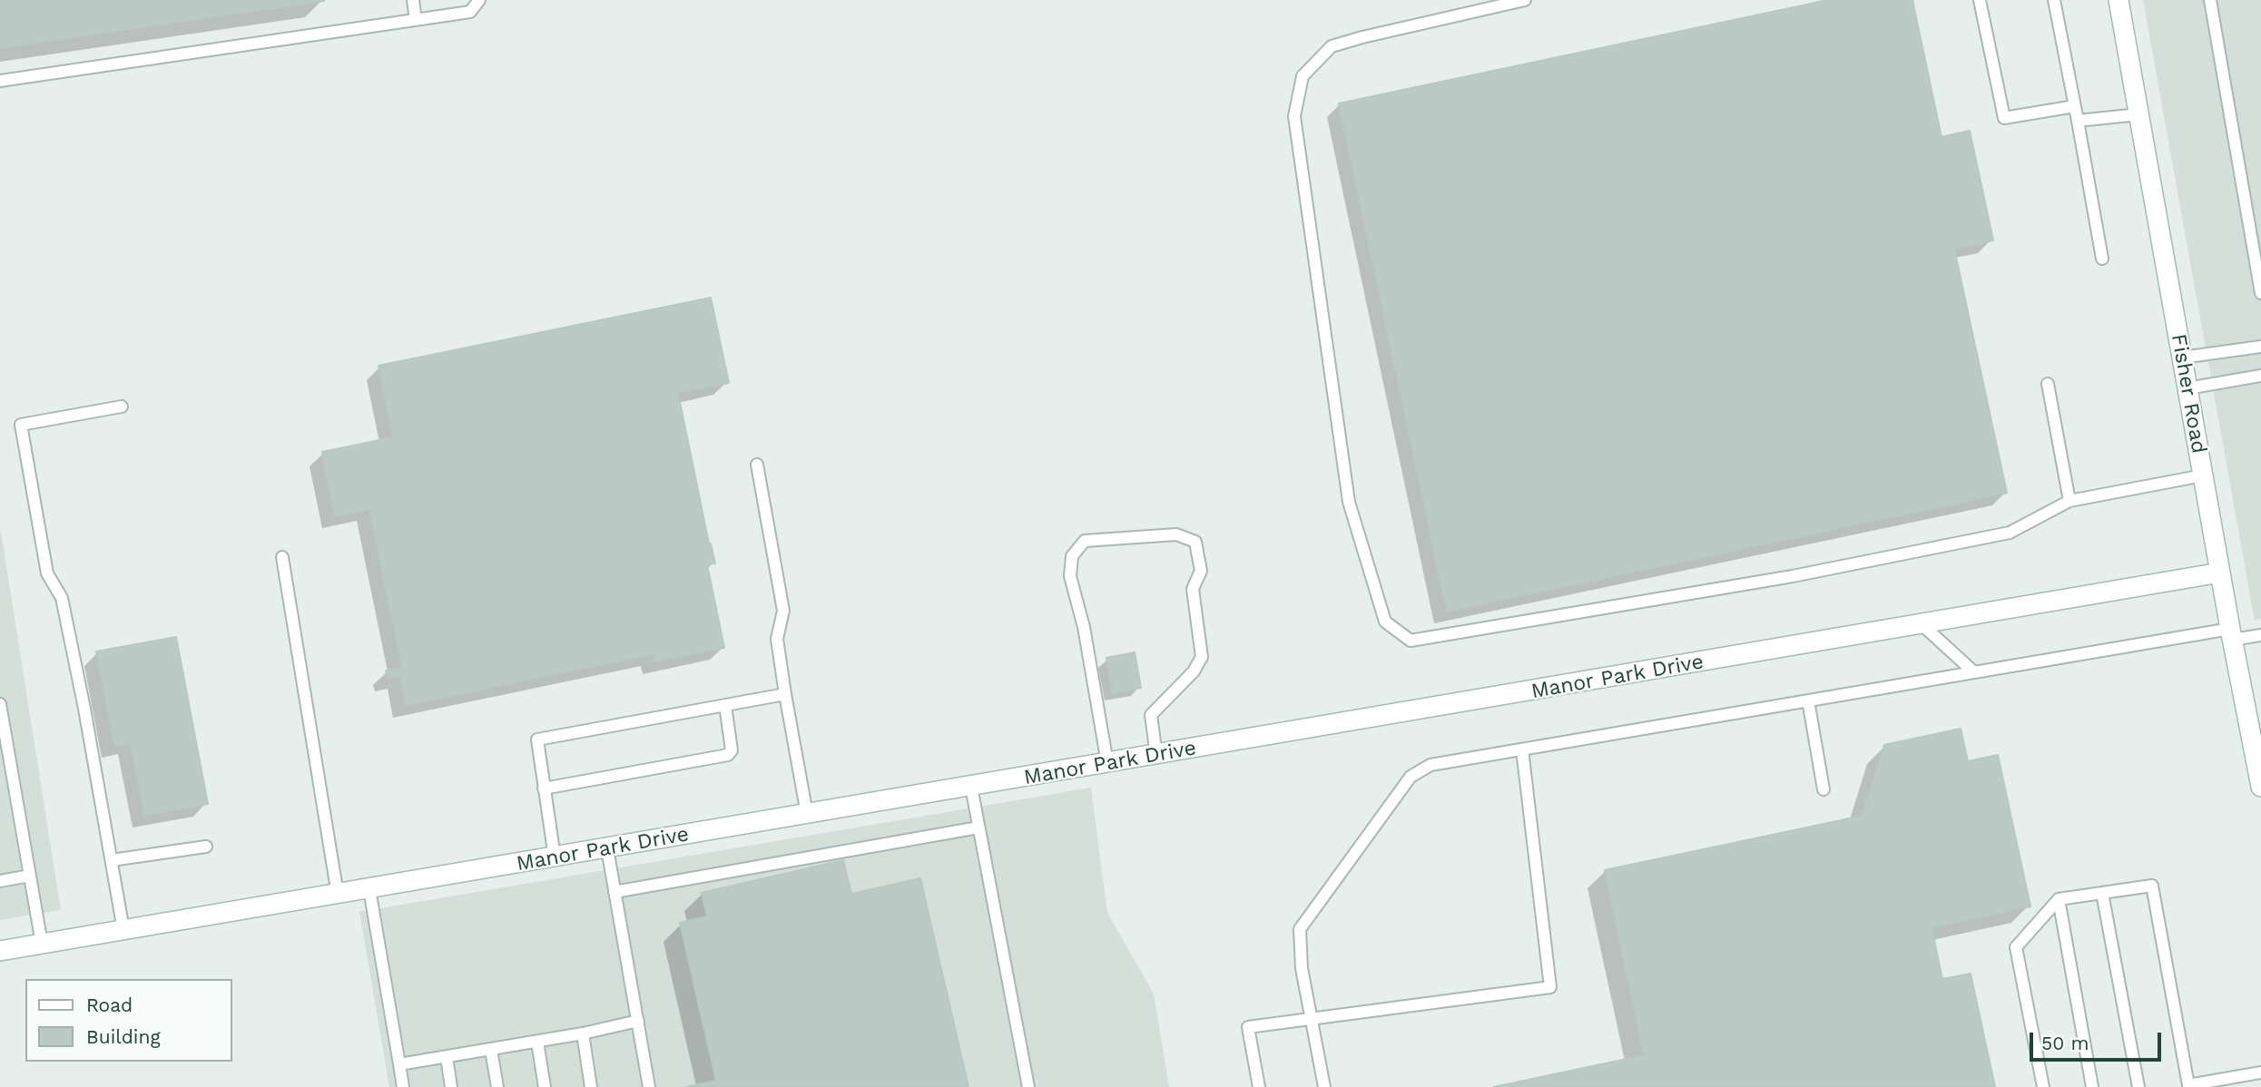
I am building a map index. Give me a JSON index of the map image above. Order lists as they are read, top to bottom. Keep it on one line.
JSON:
{"streets":{"street":["Fisher Road","Manor Park Drive"]},"crossings":[["Fisher Road","Manor Park Drive"]],"legend":["Road","Building"],"scale_bar":"50 m"}
